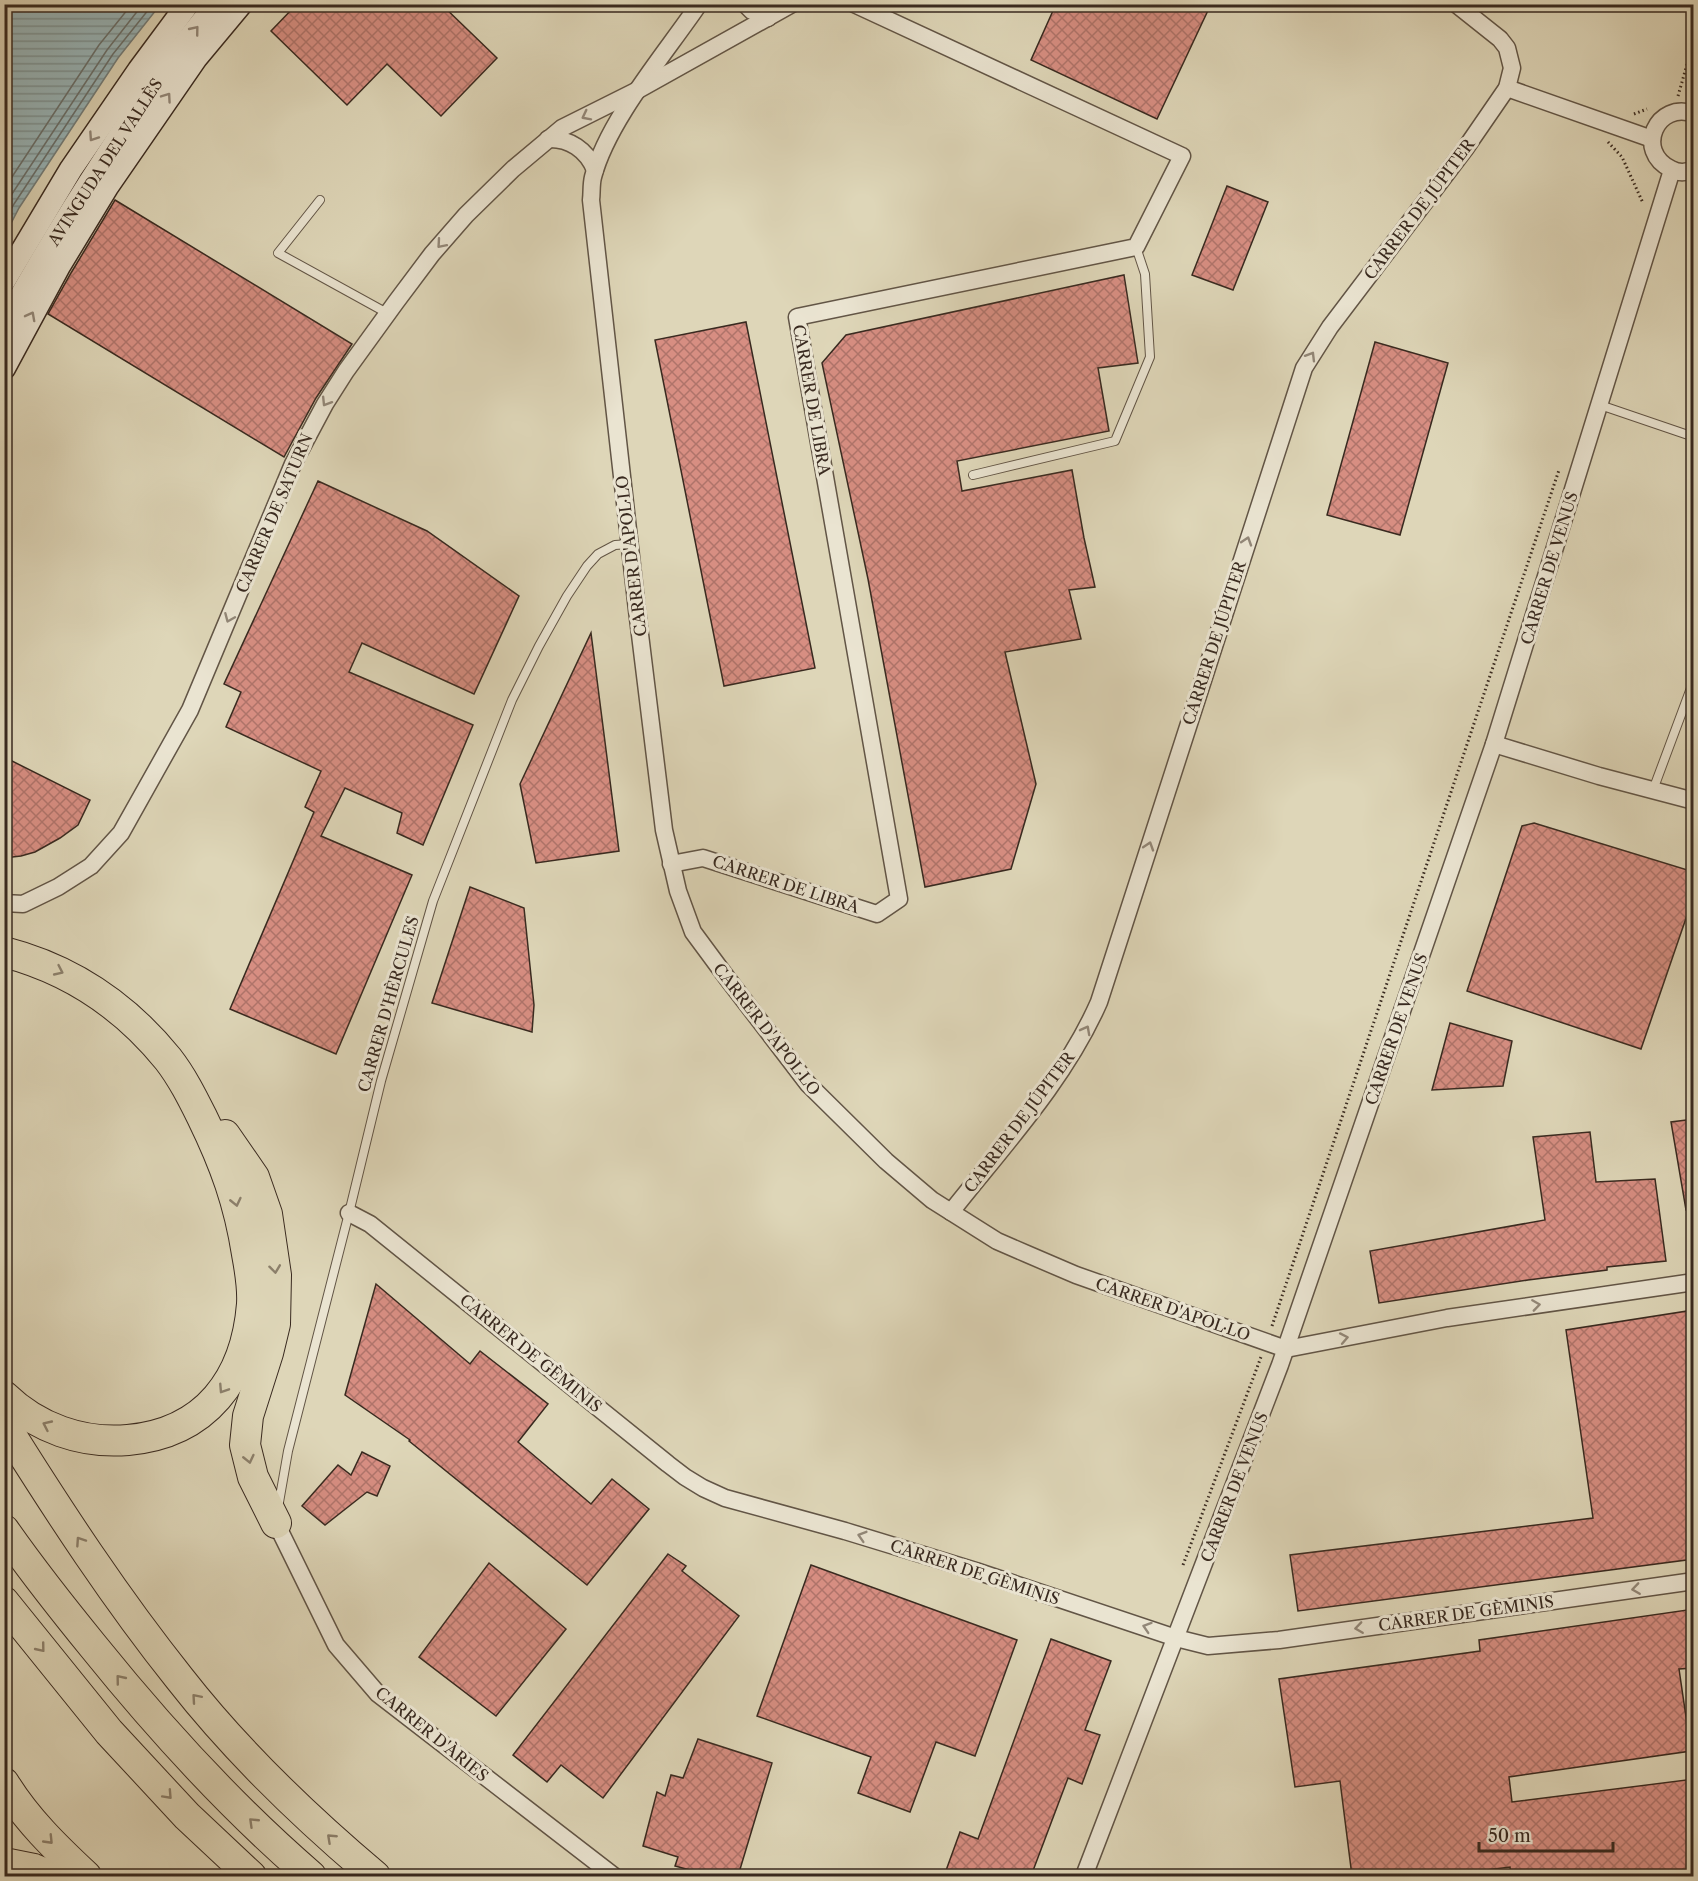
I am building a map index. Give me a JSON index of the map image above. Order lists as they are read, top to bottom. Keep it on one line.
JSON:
{"streets":{"main road":["AVINGUDA DEL VALLÈS"],"street":["CARRER DE JÚPITER","CARRER DE LIBRA","CARRER DE SATURN","CARRER D'APOL·LO","CARRER DE VENUS","CARRER DE GÈMINIS","CARRER D'ÀRIES"],"lane":["CARRER D'HÈRCULES"]},"crossings":[["CARRER DE JÚPITER","CARRER D'APOL·LO"],["CARRER DE LIBRA","CARRER D'APOL·LO"],["CARRER DE SATURN","CARRER D'APOL·LO"],["CARRER D'APOL·LO","CARRER DE VENUS"],["CARRER D'APOL·LO","CARRER D'HÈRCULES"],["CARRER DE VENUS","CARRER DE GÈMINIS"],["CARRER D'HÈRCULES","CARRER DE GÈMINIS"],["CARRER D'HÈRCULES","CARRER D'ÀRIES"]],"one_way":["CARRER DE JÚPITER","CARRER DE SATURN","CARRER DE GÈMINIS"],"scale_bar":"50 m"}
